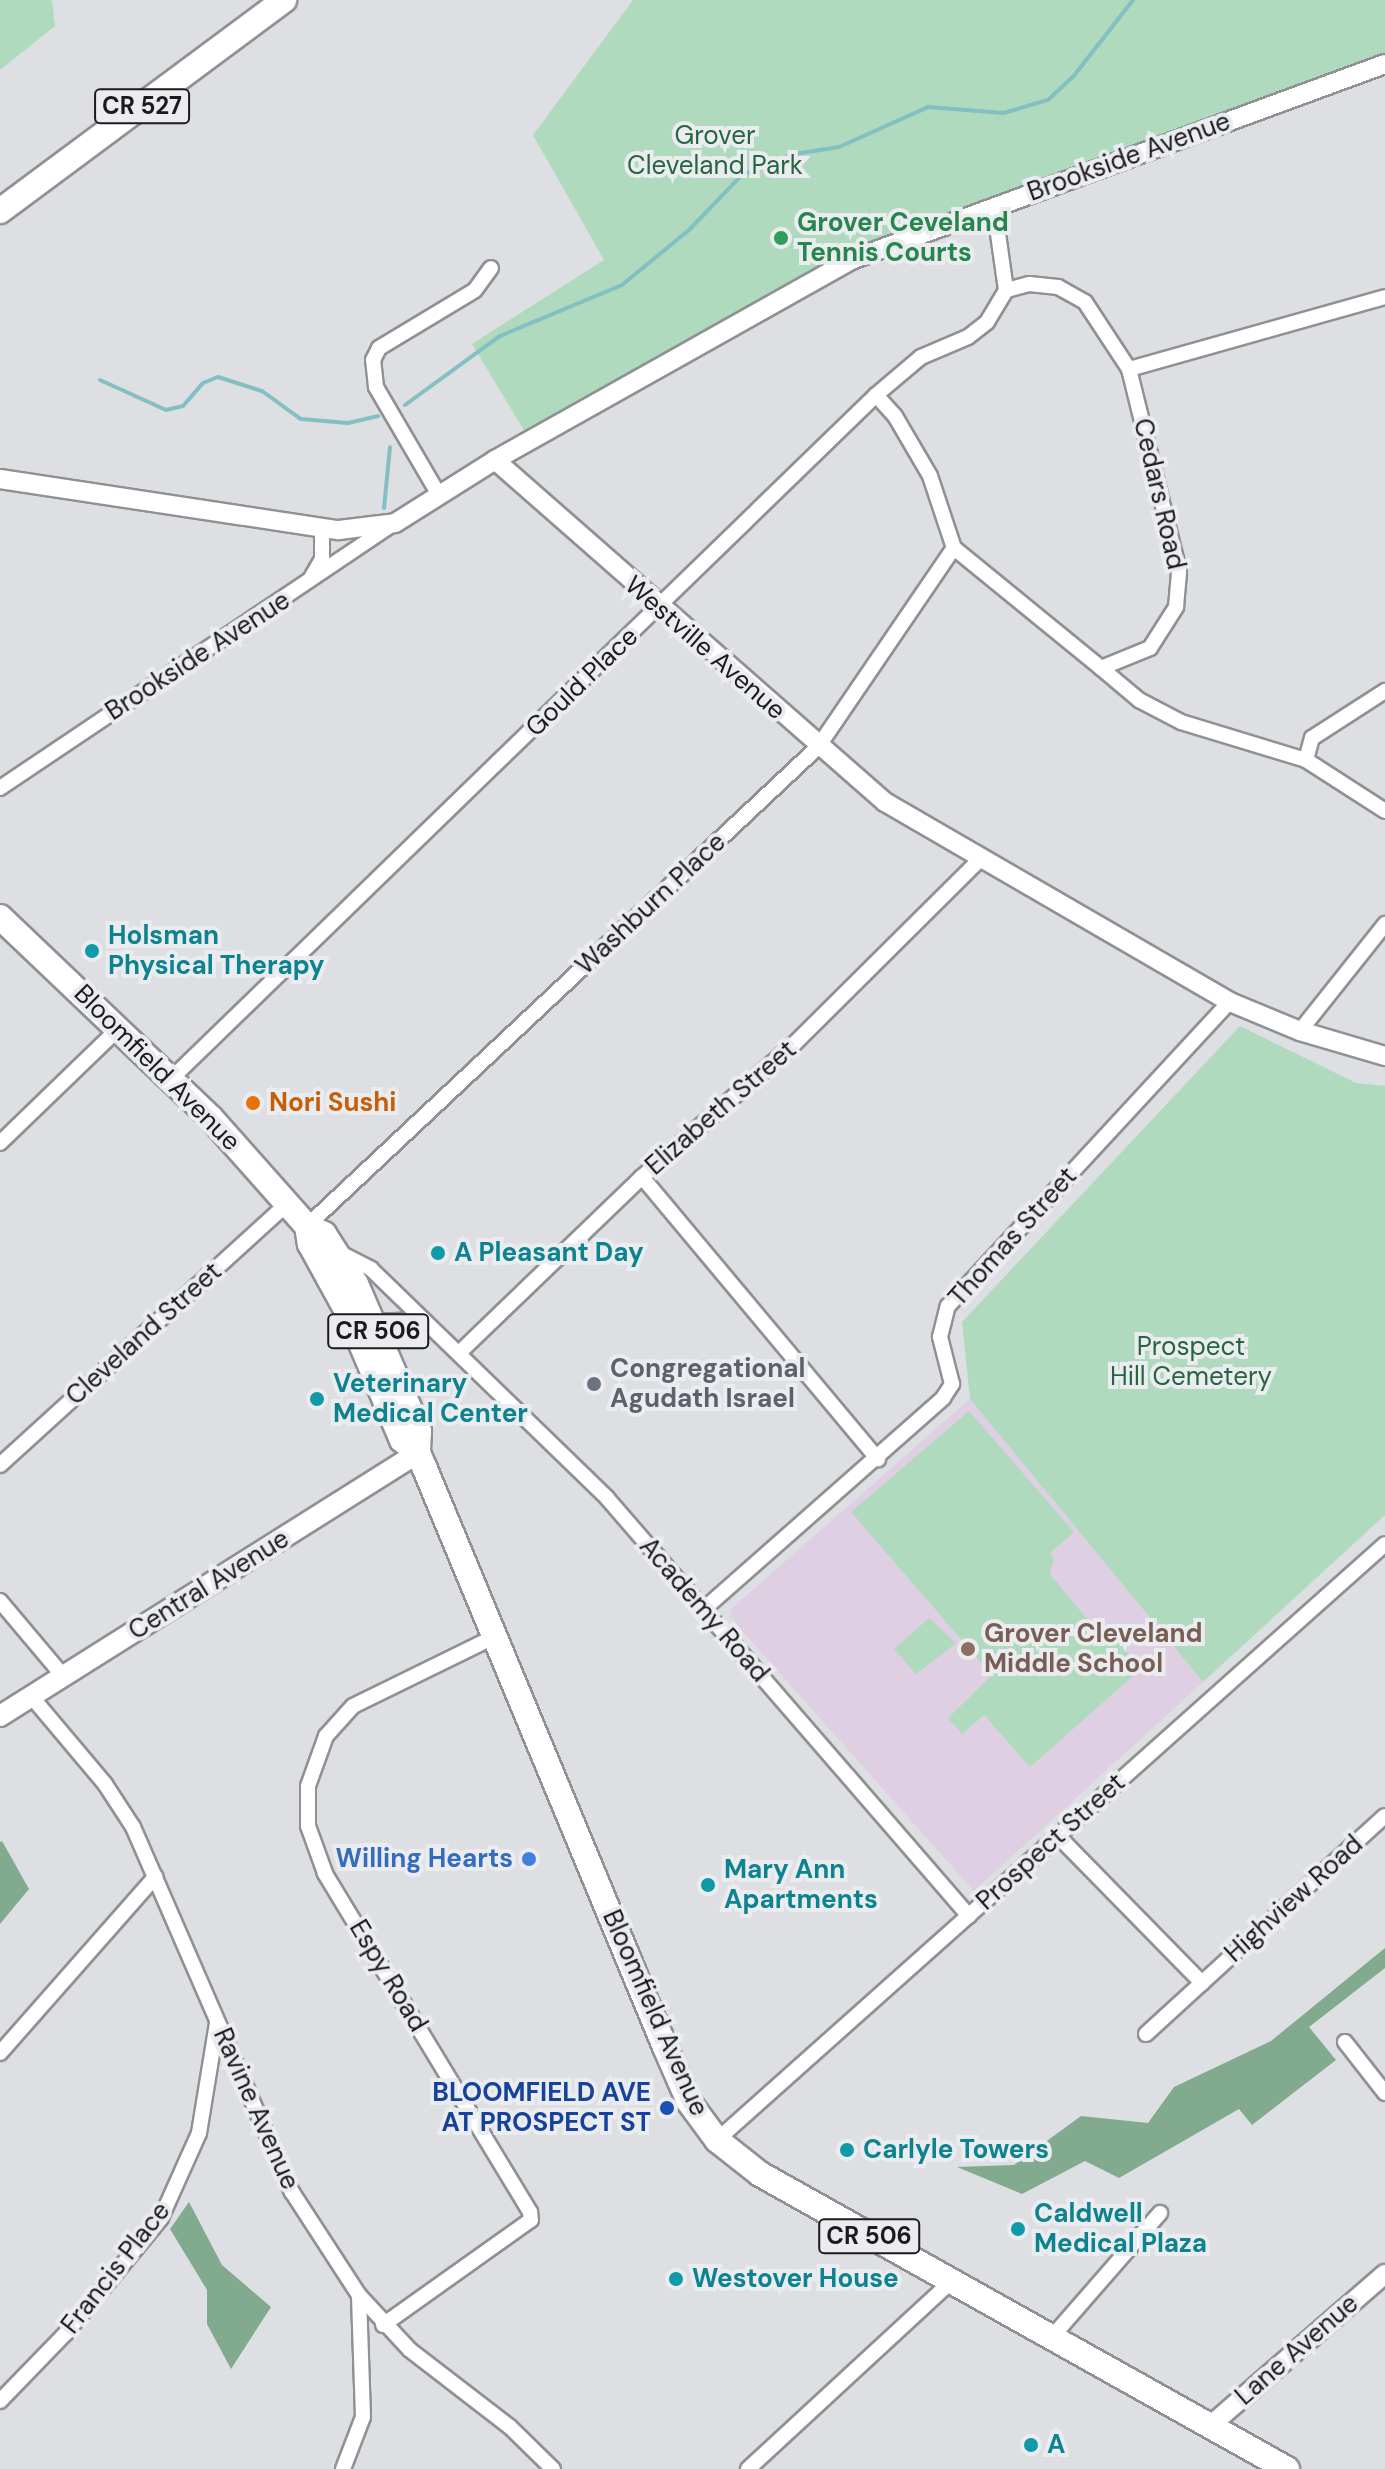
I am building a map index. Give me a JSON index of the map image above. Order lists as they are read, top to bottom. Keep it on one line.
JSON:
{"streets":{"main road":["CR 527","Bloomfield Avenue","CR 506","Central Avenue"],"street":["Brookside Avenue","Cedars Road","Westville Avenue","Gould Place","Washburn Place","Elizabeth Street","Thomas Street","Cleveland Street","Academy Road","Prospect Street","Highview Road","Espy Road","Ravine Avenue","Francis Place","Lane Avenue"]},"crossings":[["Brookside Avenue","Westville Avenue"],["Cedars Road","Gould Place"],["Westville Avenue","Gould Place"],["Westville Avenue","Washburn Place"],["Westville Avenue","Elizabeth Street"],["Westville Avenue","Thomas Street"],["Gould Place","Bloomfield Avenue"],["Washburn Place","Bloomfield Avenue"],["Bloomfield Avenue","Cleveland Street"],["Bloomfield Avenue","Central Avenue"],["Bloomfield Avenue","Academy Road"],["Bloomfield Avenue","Prospect Street"],["Bloomfield Avenue","Espy Road"],["Bloomfield Avenue","Lane Avenue"],["Elizabeth Street","Academy Road"],["Thomas Street","Academy Road"],["Central Avenue","Ravine Avenue"],["Academy Road","Prospect Street"],["Prospect Street","Highview Road"],["Espy Road","Ravine Avenue"],["Ravine Avenue","Francis Place"]],"parks":["Grover Cleveland Park","Prospect Hill Cemetery"],"places":["Grover Ceveland Tennis Courts","Holsman Physical Therapy","Nori Sushi","A Pleasant Day","Congregational Agudath Israel","Veterinary Medical Center","Grover Cleveland Middle School","Willing Hearts","Mary Ann Apartments","BLOOMFIELD AVE AT PROSPECT ST","Carlyle Towers","Caldwell Medical Plaza","Westover House","A"]}
